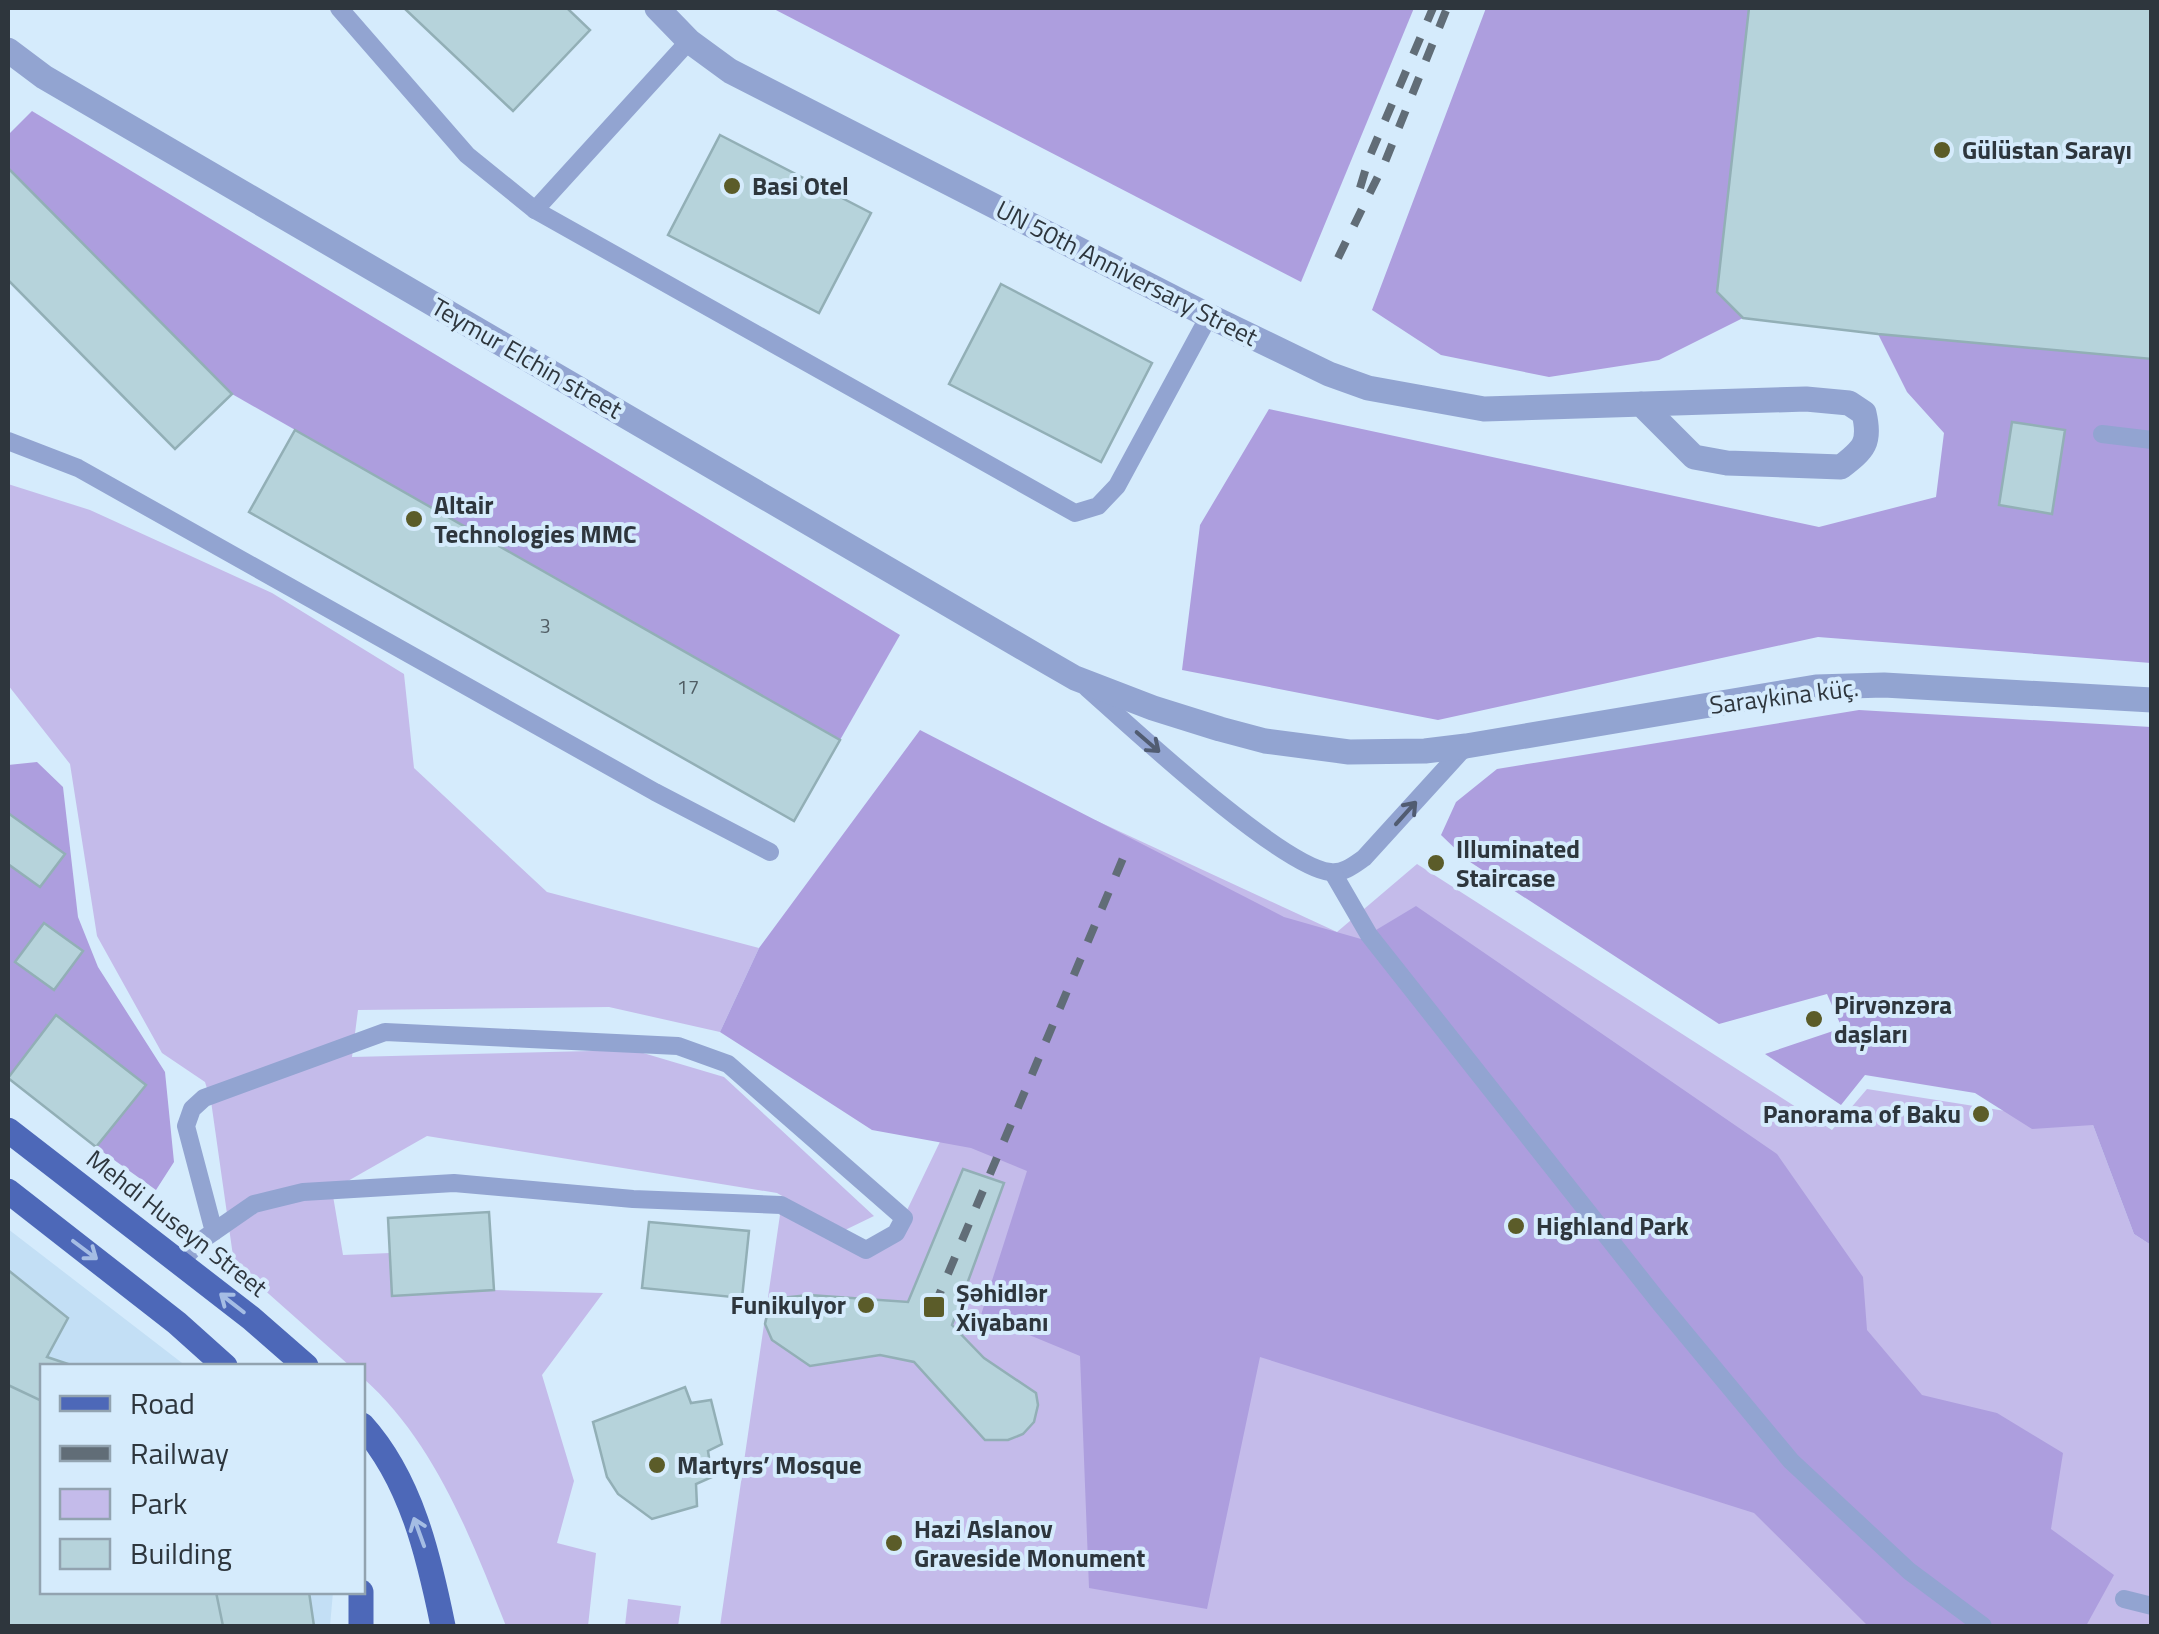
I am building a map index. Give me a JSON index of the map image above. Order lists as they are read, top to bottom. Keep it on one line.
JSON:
{"streets":{"main road":["Mehdi Huseyn Street"],"street":["UN 50th Anniversary Street","Teymur Elchin street","Saraykina küç."]},"places":{"other":["Gülüstan Sarayı","Basi Otel","Altair Technologies MMC","Illuminated Staircase","Pirvənzəra daşları","Panorama of Baku","Highland Park","Funikulyor","Martyrs’ Mosque","Hazi Aslanov Graveside Monument"],"transit":["Şəhidlər Xiyabanı"]},"house_numbers":["3","17"],"legend":["Road","Railway","Park","Building"]}
